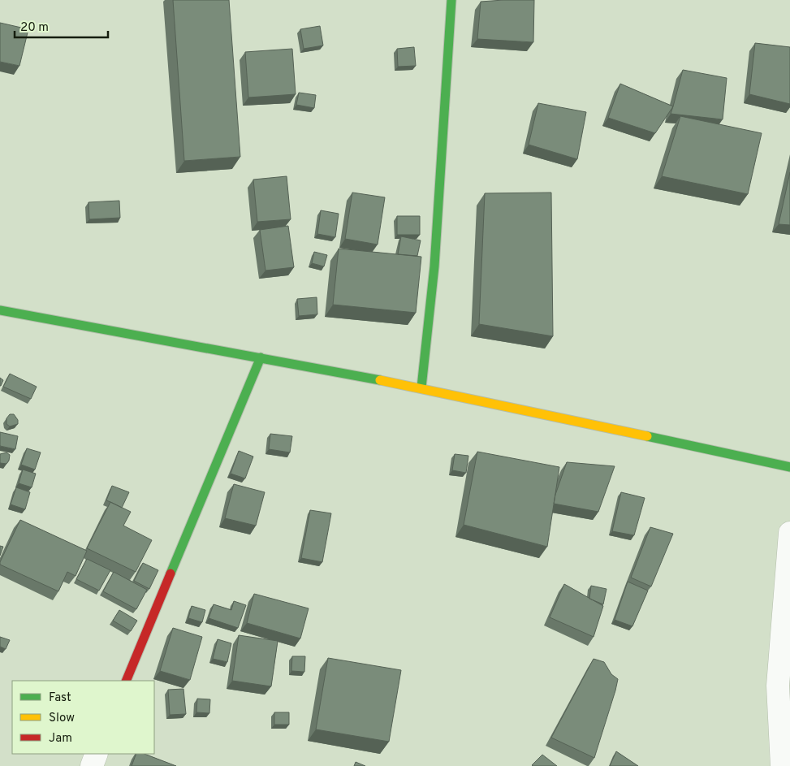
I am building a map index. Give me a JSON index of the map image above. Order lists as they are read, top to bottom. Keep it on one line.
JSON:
{"legend":["Fast","Slow","Jam"],"scale_bar":"20 m"}
